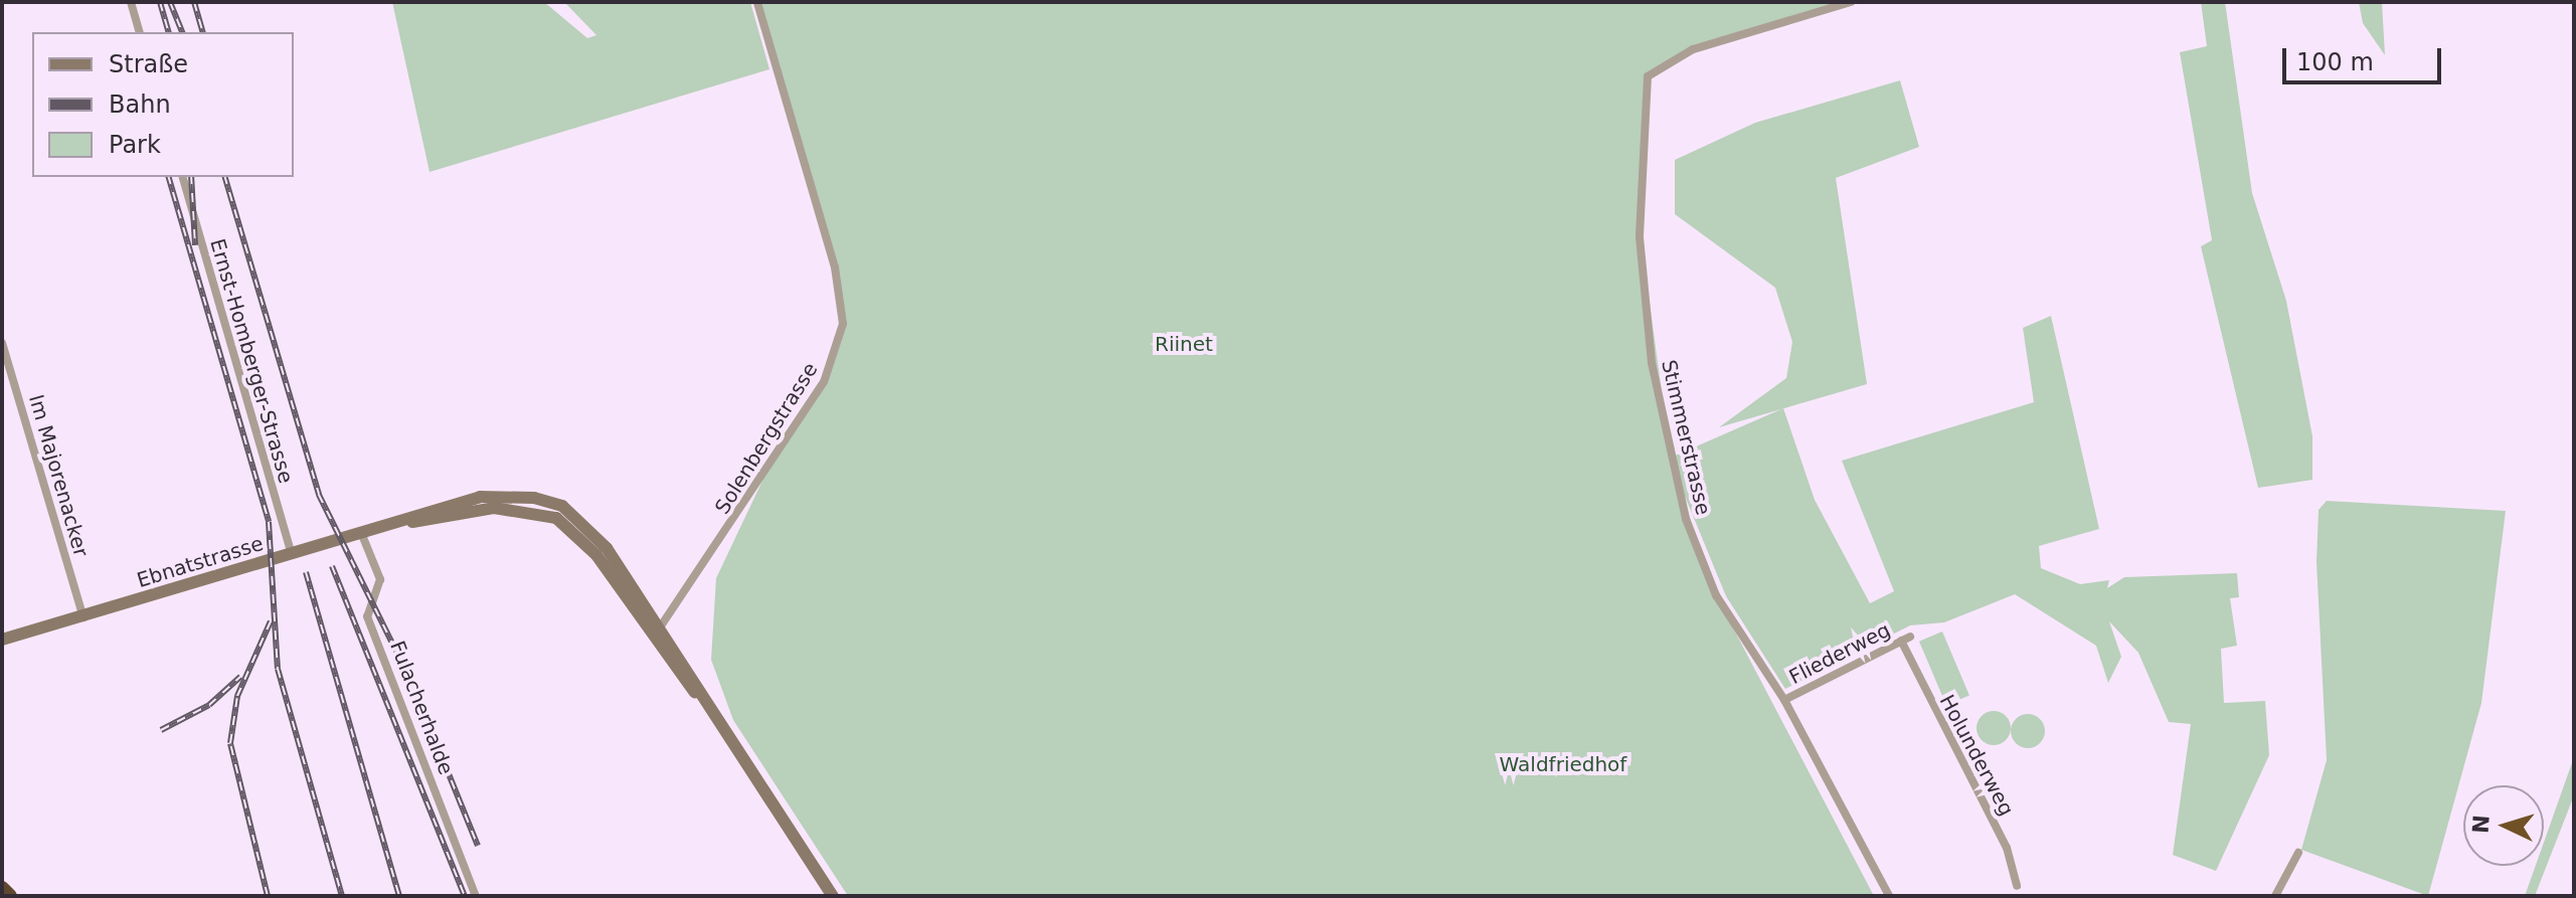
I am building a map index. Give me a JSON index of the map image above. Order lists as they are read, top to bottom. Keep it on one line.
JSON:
{"streets":{"street":["Ernst-Homberger-Strasse","Stimmerstrasse","Solenbergstrasse","Im Majorenacker","Ebnatstrasse","Fliederweg","Fulacherhalde","Holunderweg"]},"crossings":[["Ernst-Homberger-Strasse","Ebnatstrasse"],["Stimmerstrasse","Fliederweg"],["Solenbergstrasse","Ebnatstrasse"],["Im Majorenacker","Ebnatstrasse"],["Ebnatstrasse","Fulacherhalde"],["Fliederweg","Holunderweg"]],"parks":["Riinet","Waldfriedhof"],"legend":["Straße","Bahn","Park"],"scale_bar":"100 m","north":"left"}
